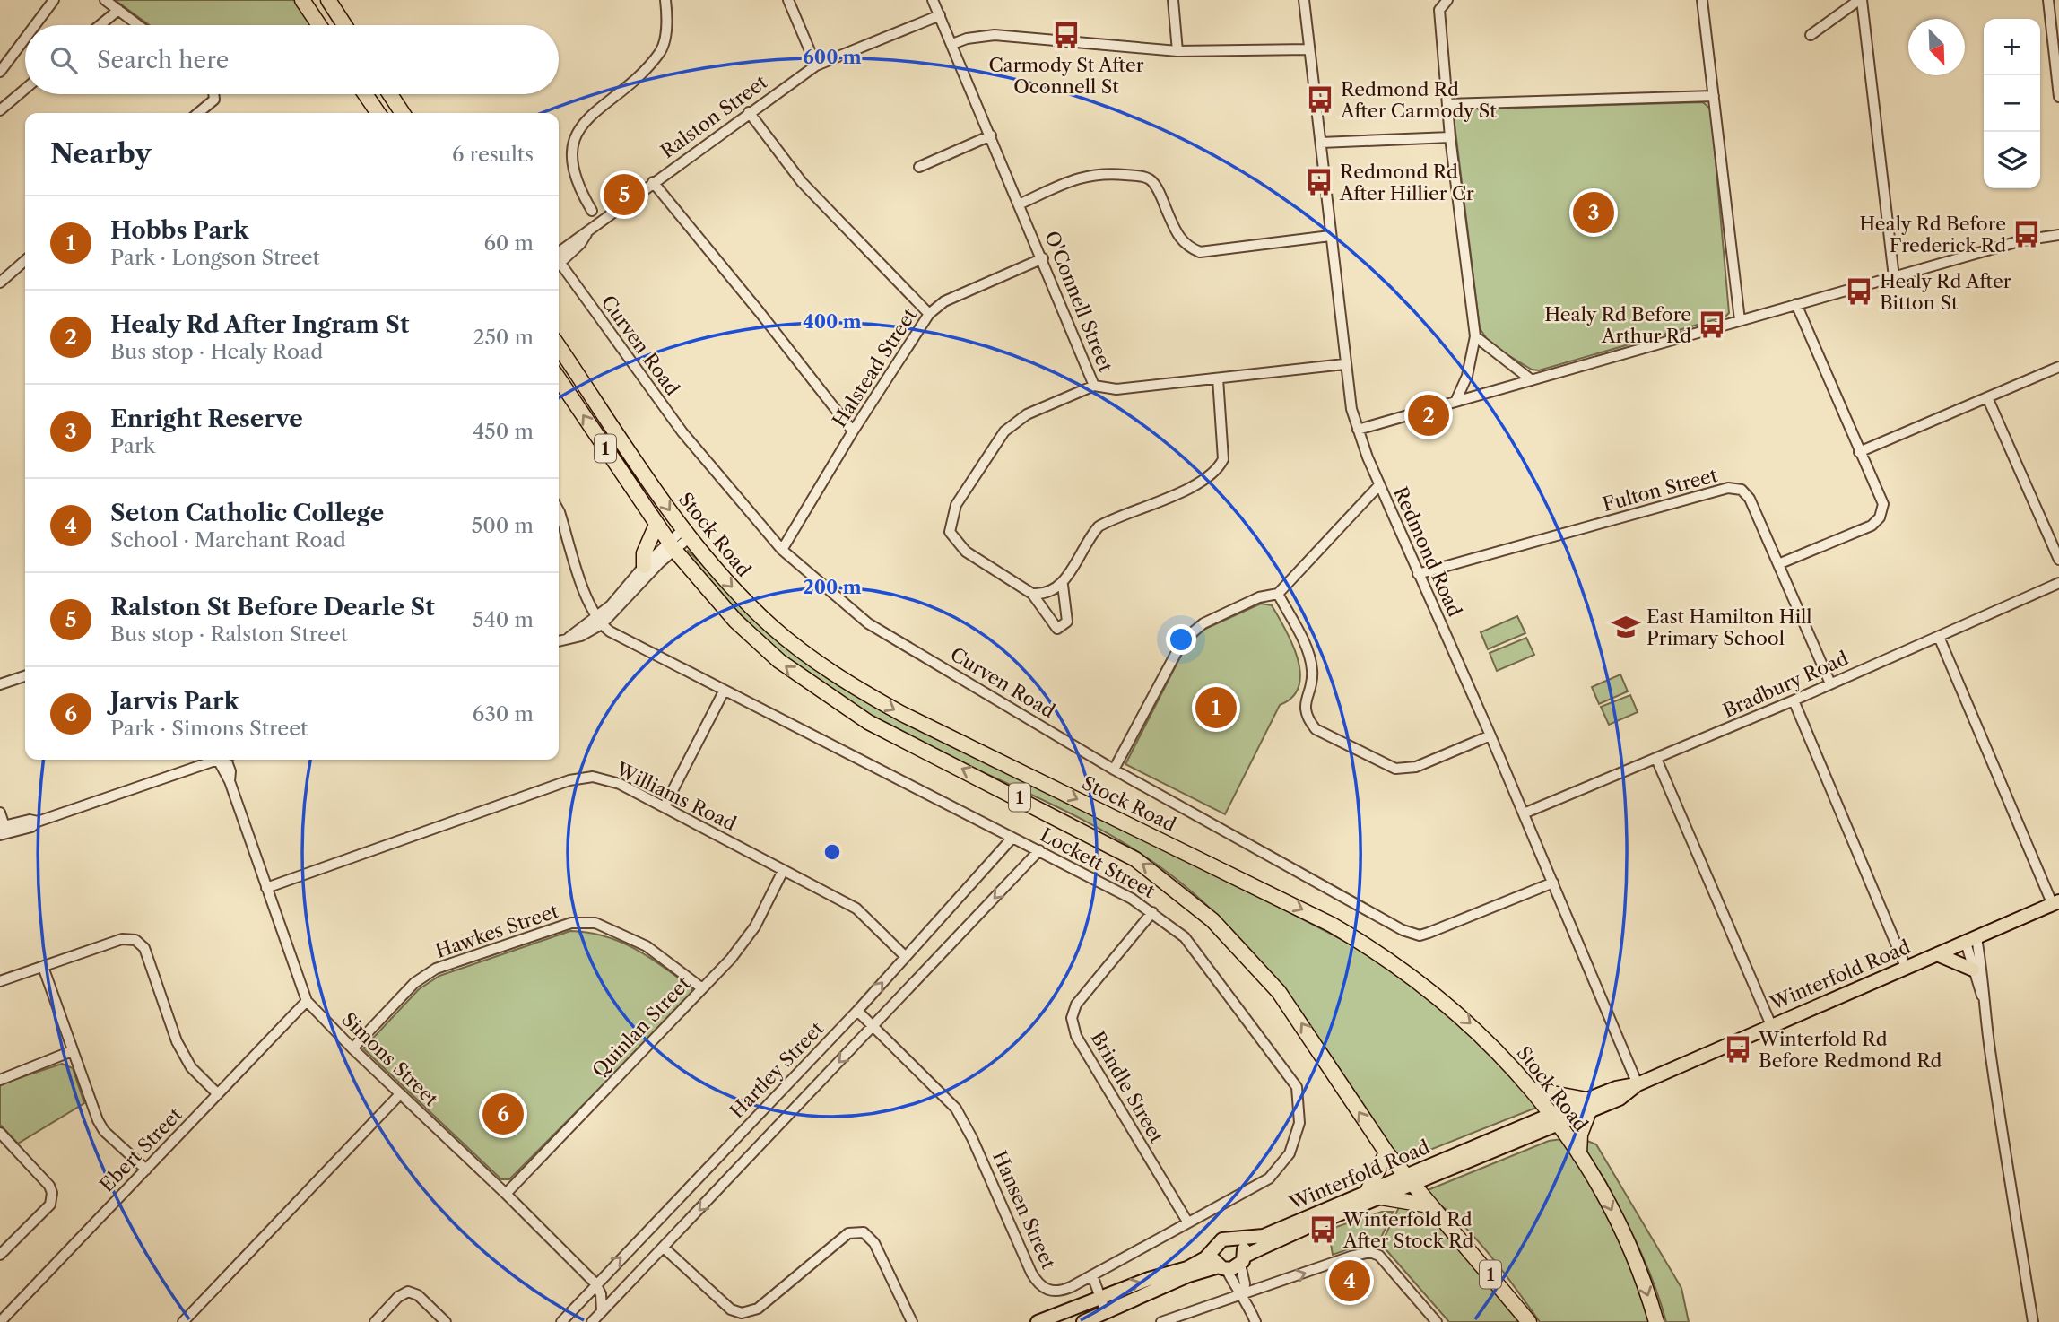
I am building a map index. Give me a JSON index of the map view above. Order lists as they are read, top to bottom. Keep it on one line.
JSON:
{"streets":{"highway":["1","Stock Road"],"main road":["Winterfold Road"],"street":["Ralston Street","O'Connell Street","Curven Road","Halstead Street","Fulton Street","Redmond Road","Bradbury Road","Williams Road","Lockett Street","Hawkes Street","Quinlan Street","Simons Street","Hartley Street","Brindle Street","Ebert Street","Hansen Street"]},"crossings":[["Ralston Street","O'Connell Street"],["O'Connell Street","Halstead Street"],["O'Connell Street","Redmond Road"],["Curven Road","Halstead Street"],["Curven Road","Redmond Road"],["Fulton Street","Redmond Road"],["Fulton Street","Bradbury Road"],["Stock Road","Winterfold Road"],["Redmond Road","Bradbury Road"],["Redmond Road","Winterfold Road"],["Williams Road","Quinlan Street"],["Williams Road","Simons Street"],["Williams Road","Hartley Street"],["Lockett Street","Hartley Street"],["Lockett Street","Brindle Street"],["Lockett Street","Hansen Street"],["Hawkes Street","Quinlan Street"],["Hawkes Street","Simons Street"],["Quinlan Street","Simons Street"],["Simons Street","Hartley Street"],["Simons Street","Ebert Street"],["Hartley Street","Hansen Street"],["Brindle Street","Hansen Street"]],"places":{"bus stop":["Carmody St After Oconnell St","Redmond Rd After Carmody St","Redmond Rd After Hillier Cr","Healy Rd Before Frederick Rd","Healy Rd After Bitton St","Healy Rd Before Arthur Rd","Winterfold Rd Before Redmond Rd","Winterfold Rd After Stock Rd"],"school or university":["East Hamilton Hill Primary School"]},"north":"bottom right","page":{"map_buttons":["+","−"],"search":"Search here","heading":["Nearby","6 results"],"pins":["5","3","2","1","6","4"],"list":[{"mark":"1","name":"Hobbs Park","note":"Park · Longson Street","value":"60 m"},{"mark":"2","name":"Healy Rd After Ingram St","note":"Bus stop · Healy Road","value":"250 m"},{"mark":"3","name":"Enright Reserve","note":"Park","value":"450 m"},{"mark":"4","name":"Seton Catholic College","note":"School · Marchant Road","value":"500 m"},{"mark":"5","name":"Ralston St Before Dearle St","note":"Bus stop · Ralston Street","value":"540 m"},{"mark":"6","name":"Jarvis Park","note":"Park · Simons Street","value":"630 m"}]},"rings":["600 m","400 m","200 m"]}
